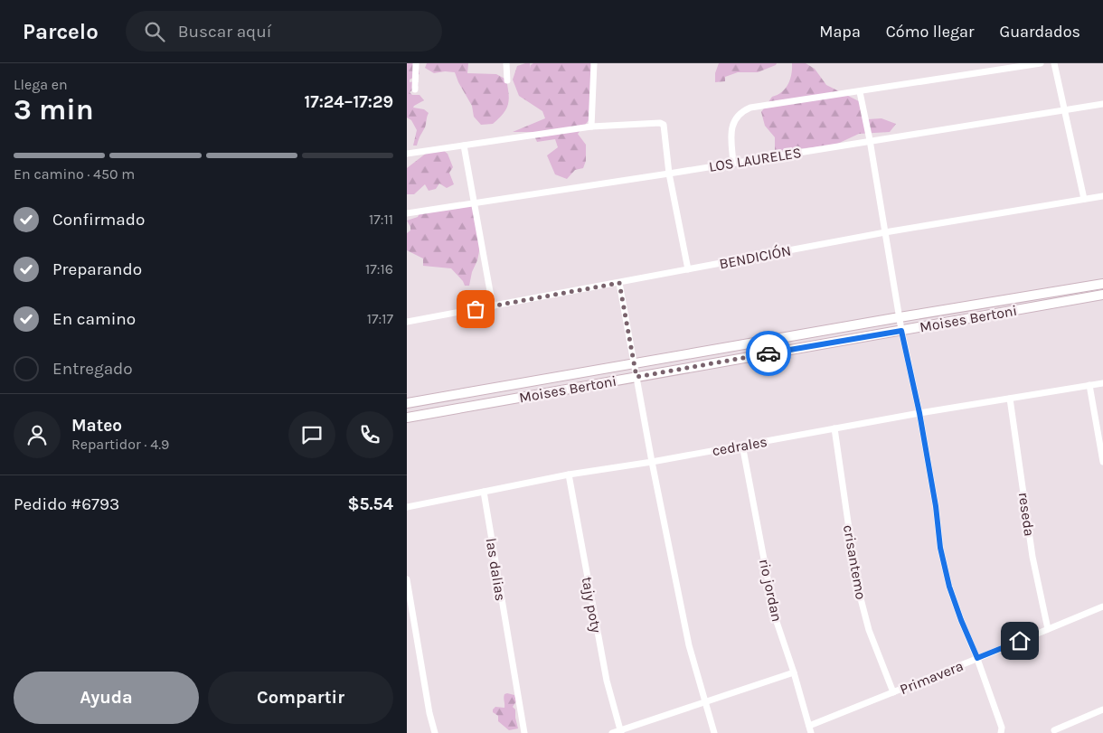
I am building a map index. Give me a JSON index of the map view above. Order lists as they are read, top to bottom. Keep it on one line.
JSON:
{"streets":{"street":["LOS LAURELES","BENDICIÓN","Moises Bertoni","cedrales","reseda","crisantemo","las dalias","rio jordan","tajy poty","Primavera"]},"crossings":[["cedrales","reseda"],["cedrales","crisantemo"],["cedrales","rio jordan"],["cedrales","tajy poty"],["reseda","Primavera"],["crisantemo","Primavera"],["rio jordan","Primavera"]],"page":{"header":"Parcelo","search":"Buscar aquí","nav":["Mapa","Cómo llegar","Guardados"],"heading":["3 min","Llega en","17:24–17:29"],"panel":["Mateo","Repartidor · 4.9","Pedido #6793","$5.54"],"bar":"En camino · 450 m","list":[["Confirmado","17:11"],["Preparando","17:16"],["En camino","17:17"],"Entregado"],"buttons":["Ayuda","Compartir"]}}
